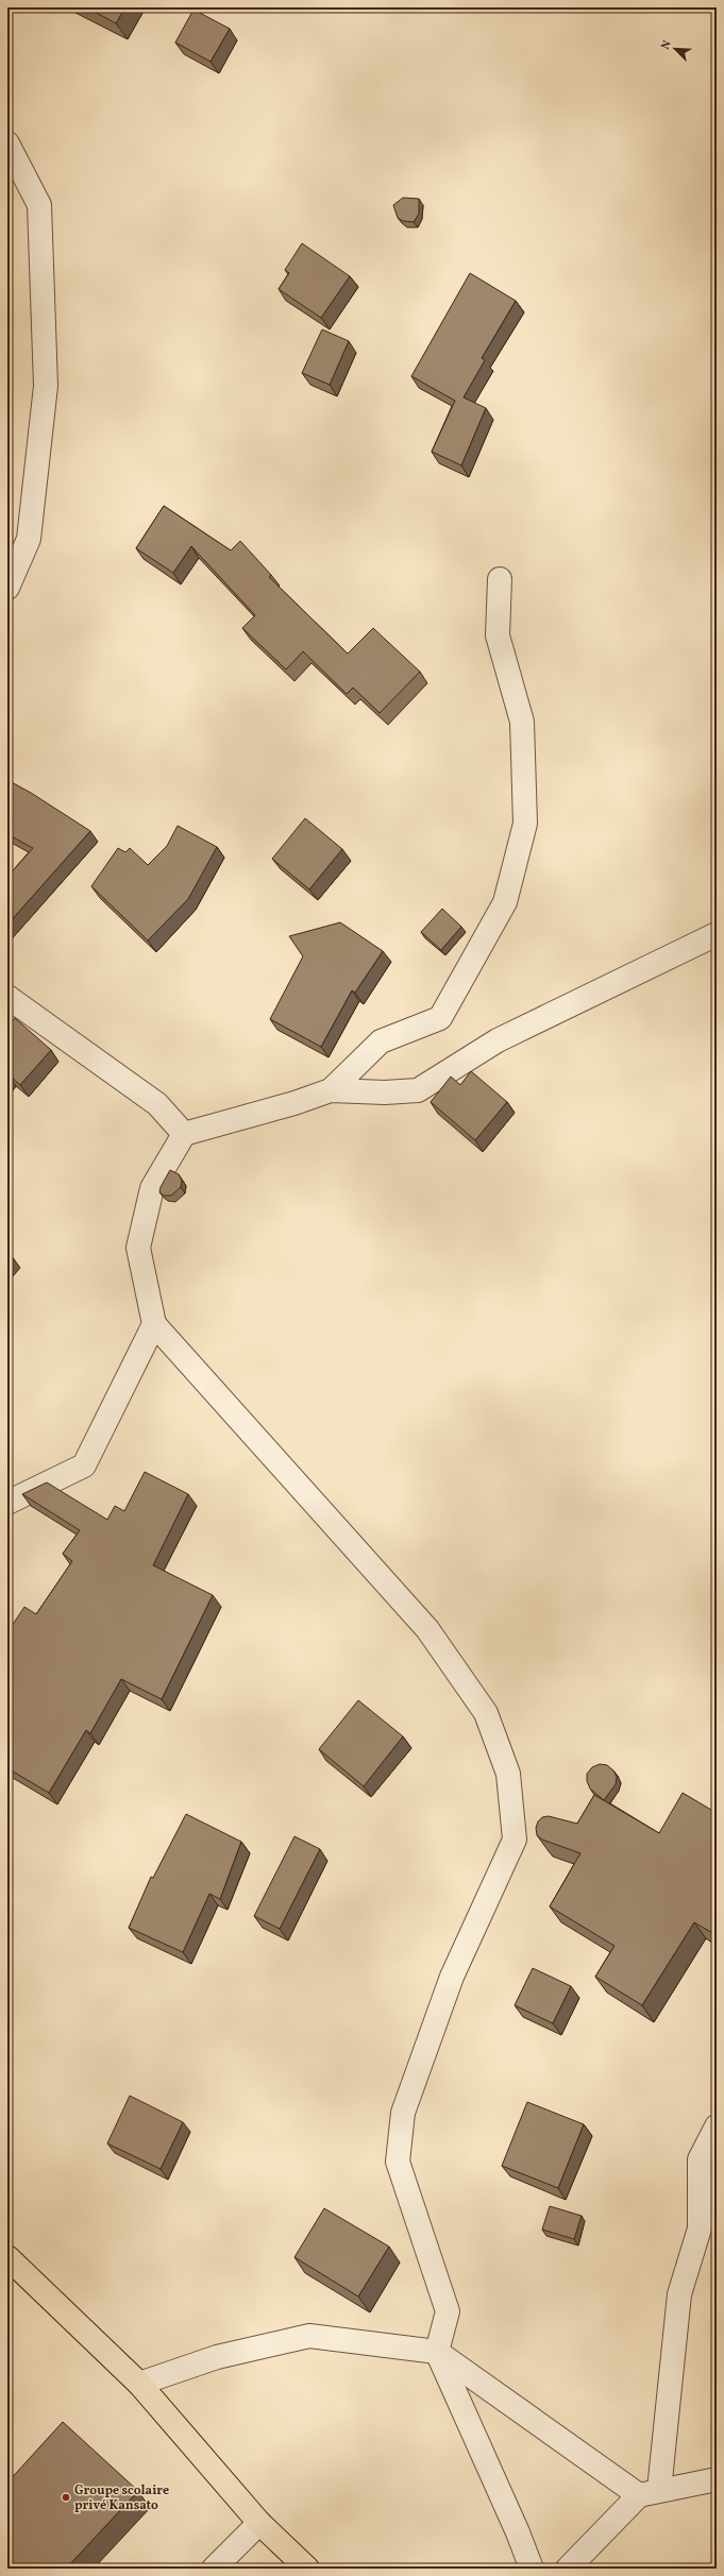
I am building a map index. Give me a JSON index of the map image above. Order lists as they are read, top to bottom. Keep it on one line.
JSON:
{"places":["Groupe scolaire privé Kansato"],"north":"top left"}
